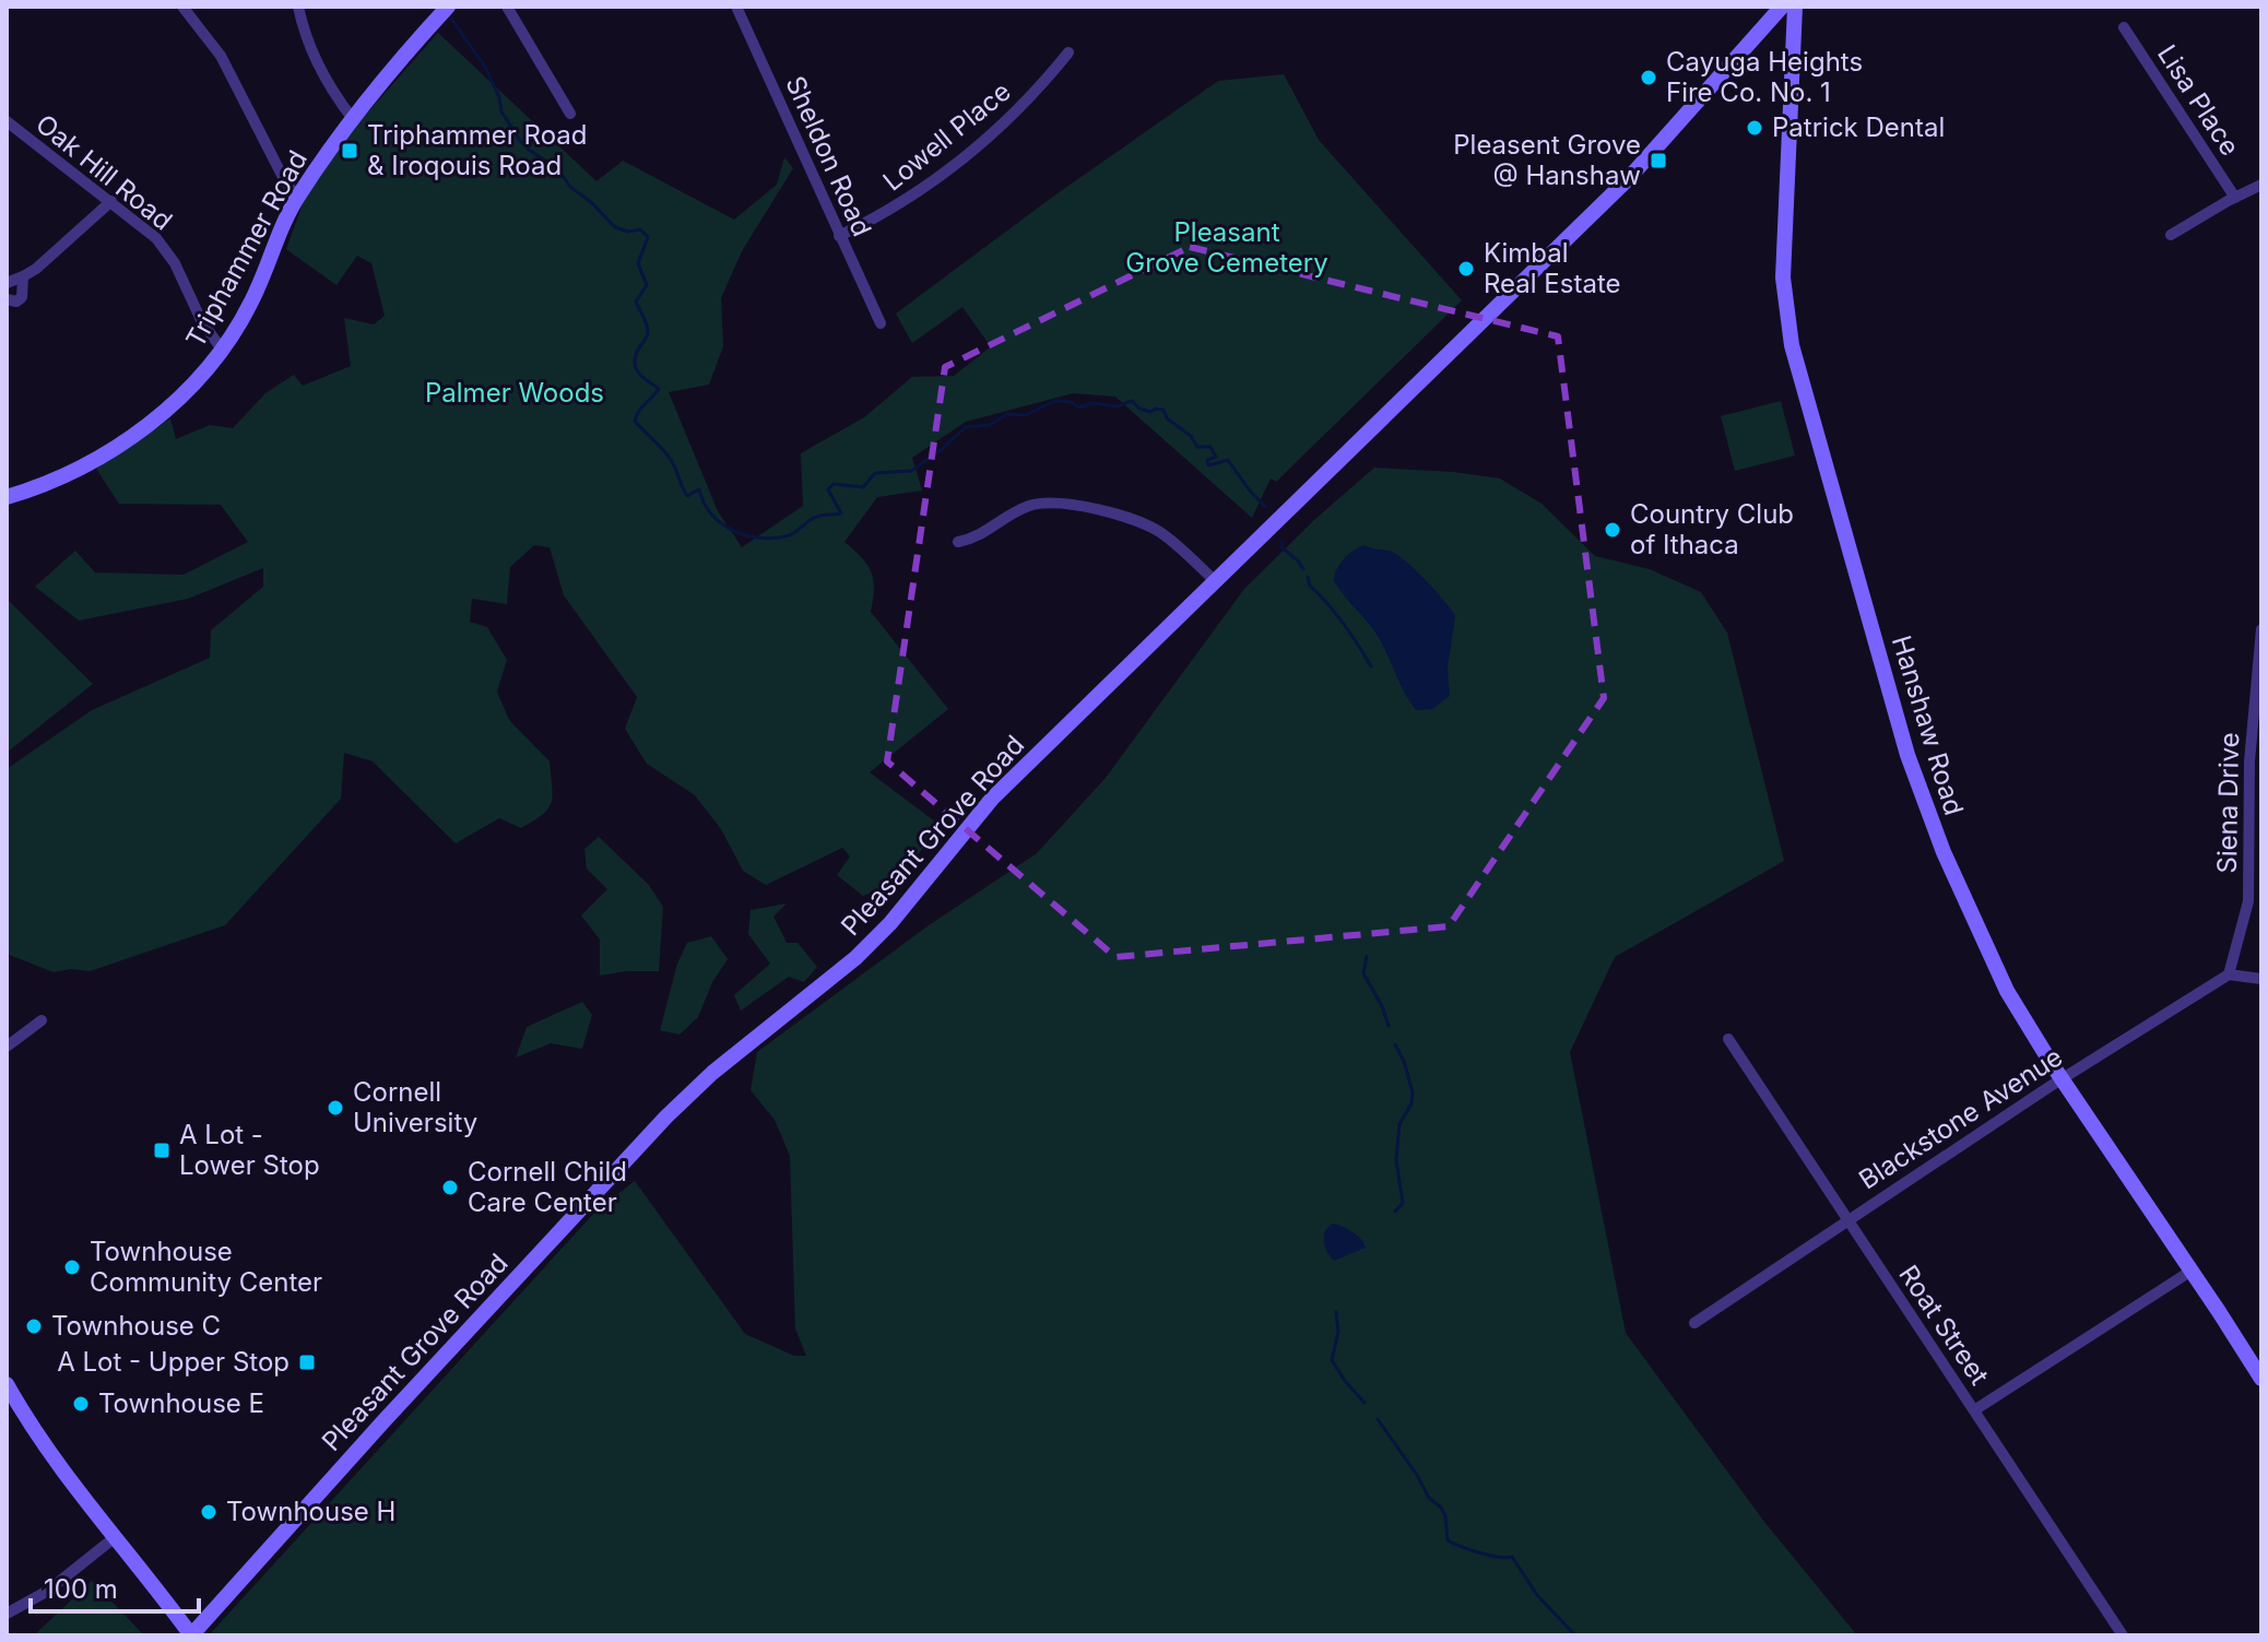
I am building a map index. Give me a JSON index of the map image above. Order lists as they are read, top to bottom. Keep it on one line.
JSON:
{"streets":{"street":["Lisa Place","Lowell Place","Sheldon Road","Oak Hill Road","Triphammer Road","Hanshaw Road","Siena Drive","Pleasant Grove Road","Blackstone Avenue","Roat Street"]},"crossings":[["Lowell Place","Sheldon Road"],["Oak Hill Road","Triphammer Road"],["Hanshaw Road","Blackstone Avenue"],["Siena Drive","Blackstone Avenue"],["Blackstone Avenue","Roat Street"]],"parks":["Pleasant Grove Cemetery","Palmer Woods"],"places":{"other":["Cayuga Heights Fire Co. No. 1","Patrick Dental","Kimbal Real Estate","Country Club of Ithaca","Cornell University","Cornell Child Care Center","Townhouse Community Center","Townhouse C","Townhouse E","Townhouse H"],"transit":["Triphammer Road & Iroqouis Road","Pleasent Grove @ Hanshaw","A Lot - Lower Stop","A Lot - Upper Stop"]},"scale_bar":"100 m"}
